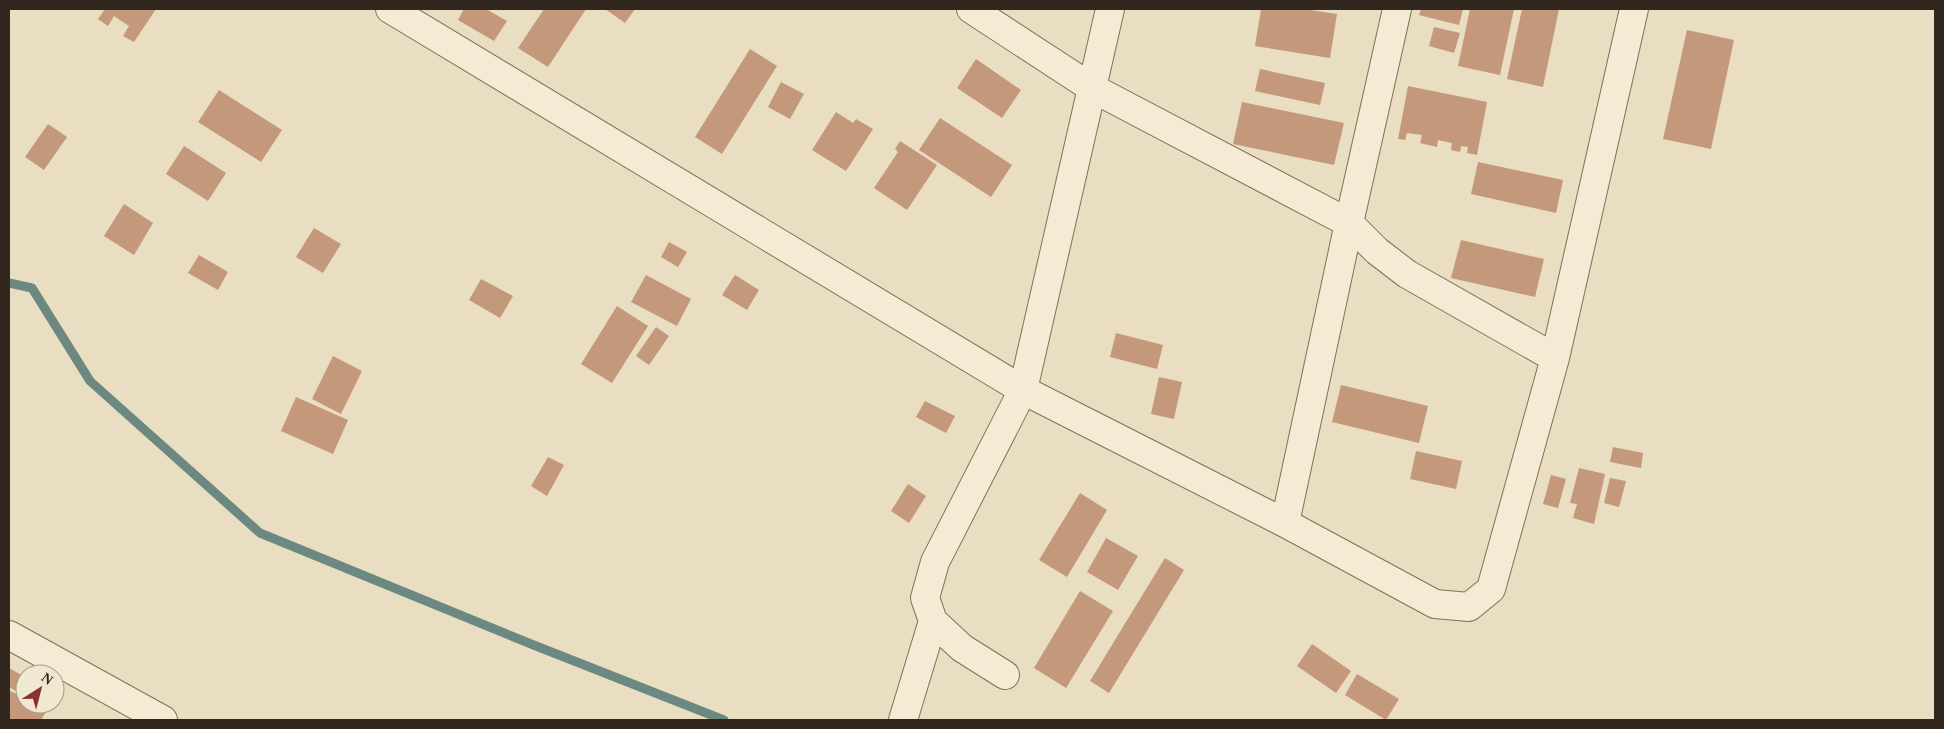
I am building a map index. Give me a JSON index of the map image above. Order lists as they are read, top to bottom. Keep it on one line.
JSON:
{"north":"top right"}
